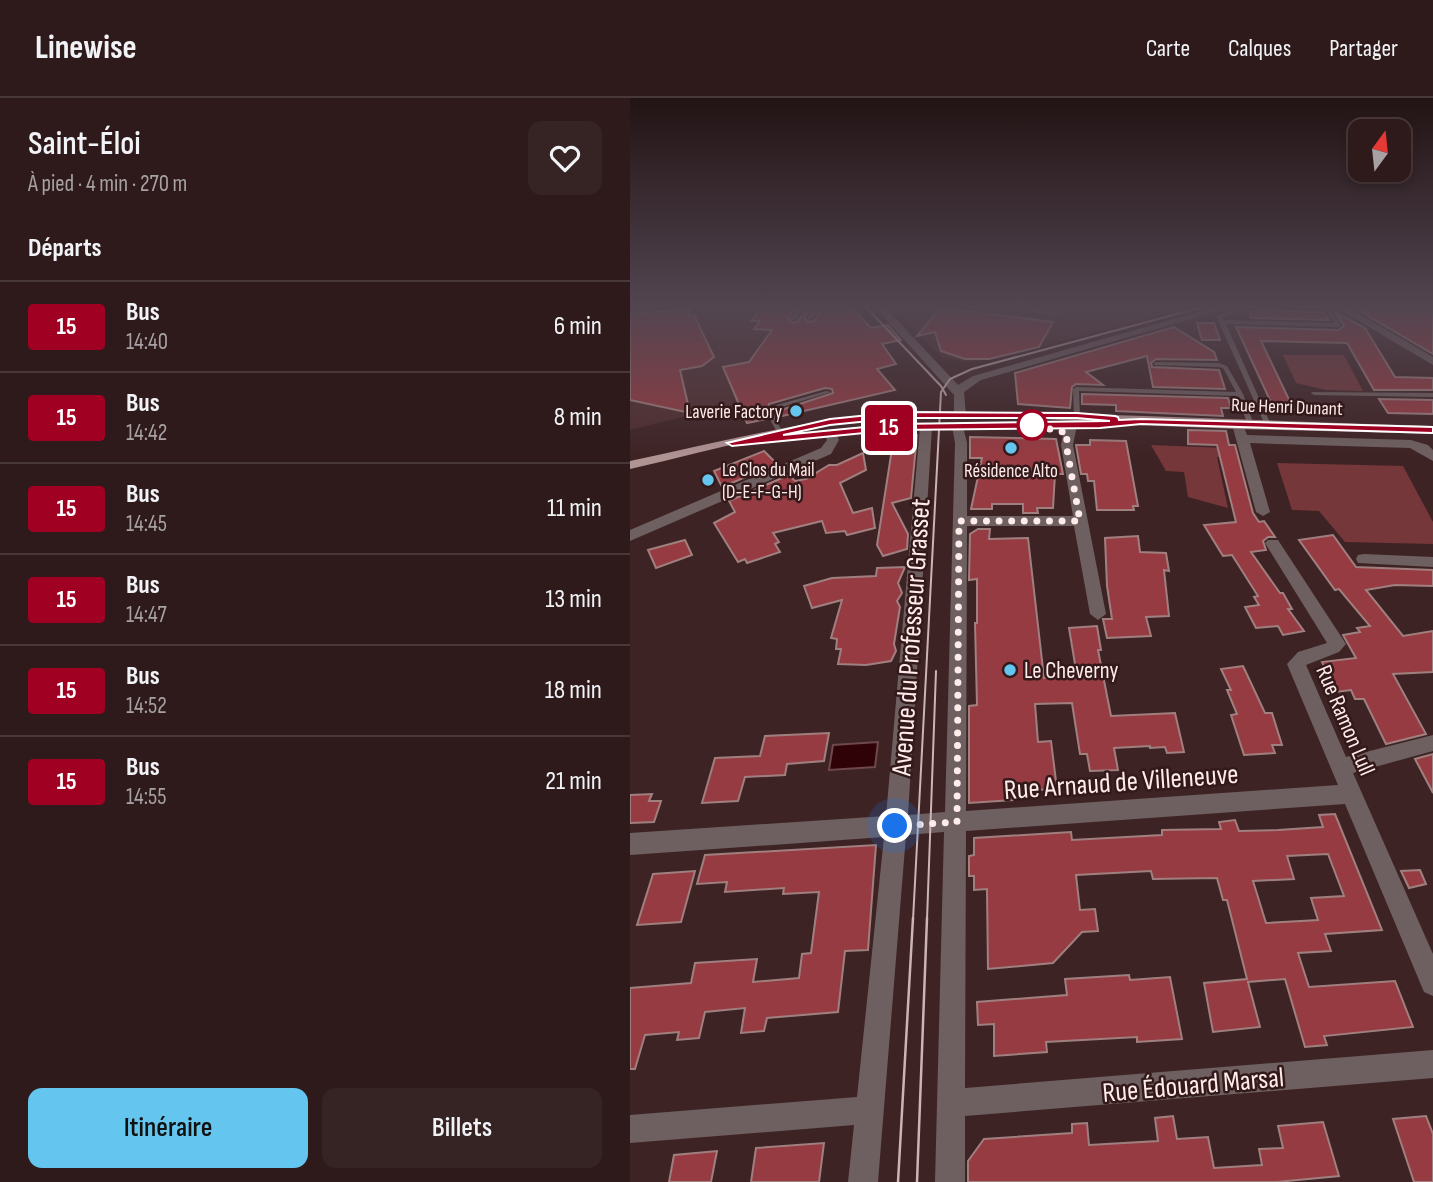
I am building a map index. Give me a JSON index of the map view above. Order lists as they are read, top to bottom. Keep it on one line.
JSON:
{"streets":{"main road":["Rue Henri Dunant"],"street":["Avenue du Professeur Grasset","Rue Ramon Lull","Rue Arnaud de Villeneuve","Rue Édouard Marsal"]},"crossings":[["Rue Henri Dunant","Avenue du Professeur Grasset"],["Avenue du Professeur Grasset","Rue Arnaud de Villeneuve"],["Avenue du Professeur Grasset","Rue Édouard Marsal"],["Rue Ramon Lull","Rue Arnaud de Villeneuve"]],"places":["Laverie Factory","Résidence Alto","Le Clos du Mail (D-E-F-G-H)","Le Cheverny"],"lines":["bus line 15"],"north":"top","page":{"header":"Linewise","nav":["Carte","Calques","Partager"],"heading":[["Saint-Éloi","À pied · 4 min · 270 m"],"Départs"],"on_map":"15","list":[{"mark":"15","name":"Bus","note":"14:40","value":"6 min"},{"mark":"15","name":"Bus","note":"14:42","value":"8 min"},{"mark":"15","name":"Bus","note":"14:45","value":"11 min"},{"mark":"15","name":"Bus","note":"14:47","value":"13 min"},{"mark":"15","name":"Bus","note":"14:52","value":"18 min"},{"mark":"15","name":"Bus","note":"14:55","value":"21 min"}],"buttons":["Itinéraire","Billets"]}}
